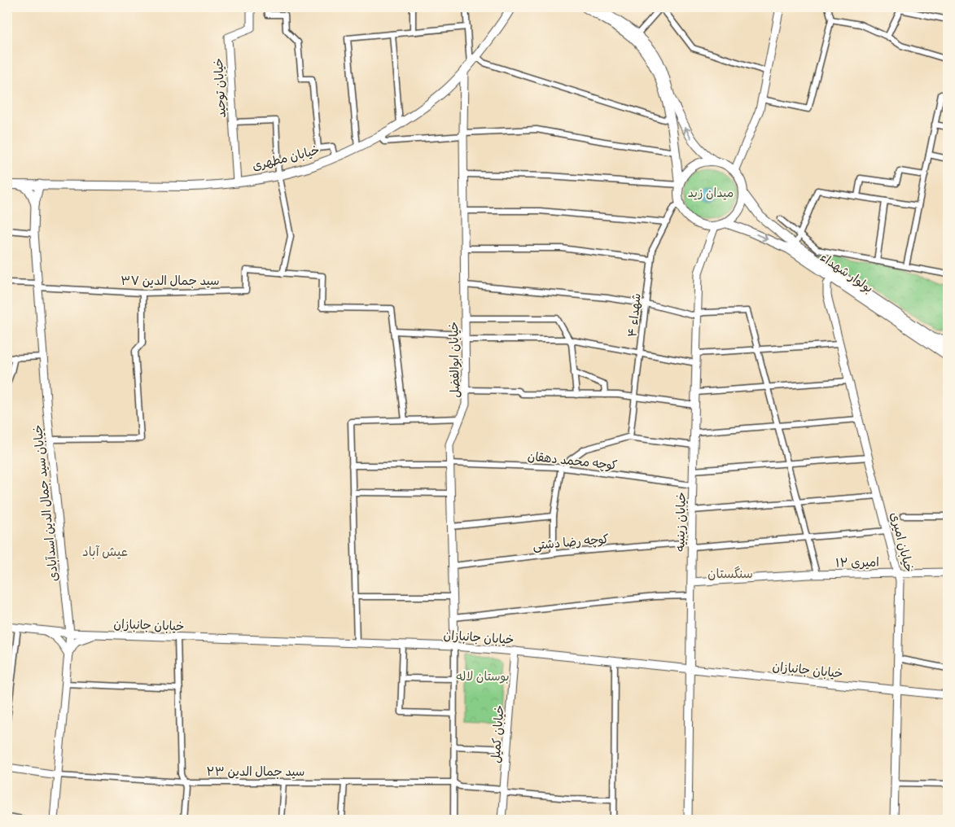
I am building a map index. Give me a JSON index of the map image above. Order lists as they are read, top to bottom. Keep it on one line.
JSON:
{"streets":{"main road":["خیابان مطهری","بولوار شهداء"],"street":["خیابان توحید","سید جمال الدین ۳۷","شهداء ۴","خیابان ابوالفضل","کوچه محمد دهقان","خیابان سید جمال الدین اسدآبادی","خیابان زینبیه","کوچه رضا دشتی","خیابان امیری","امیری ۱۲","خیابان جانبازان","خیابان کمیل","سید جمال الدین ۲۳"]},"crossings":[["خیابان توحید","خیابان مطهری"],["خیابان مطهری","خیابان ابوالفضل"],["بولوار شهداء","شهداء ۴"],["بولوار شهداء","خیابان زینبیه"],["بولوار شهداء","خیابان امیری"],["سید جمال الدین ۳۷","خیابان سید جمال الدین اسدآبادی"],["شهداء ۴","خیابان زینبیه"],["خیابان ابوالفضل","کوچه محمد دهقان"],["خیابان ابوالفضل","کوچه رضا دشتی"],["خیابان ابوالفضل","خیابان جانبازان"],["کوچه محمد دهقان","خیابان زینبیه"],["خیابان سید جمال الدین اسدآبادی","خیابان جانبازان"],["خیابان سید جمال الدین اسدآبادی","سید جمال الدین ۲۳"],["خیابان زینبیه","کوچه رضا دشتی"],["خیابان زینبیه","امیری ۱۲"],["خیابان زینبیه","خیابان جانبازان"],["کوچه رضا دشتی","خیابان امیری"],["خیابان امیری","امیری ۱۲"],["خیابان امیری","خیابان جانبازان"],["خیابان جانبازان","خیابان کمیل"],["خیابان کمیل","سید جمال الدین ۲۳"]],"districts":["عیش آباد","سنگستان"],"parks":["میدان زید","بوستان لاله"]}
